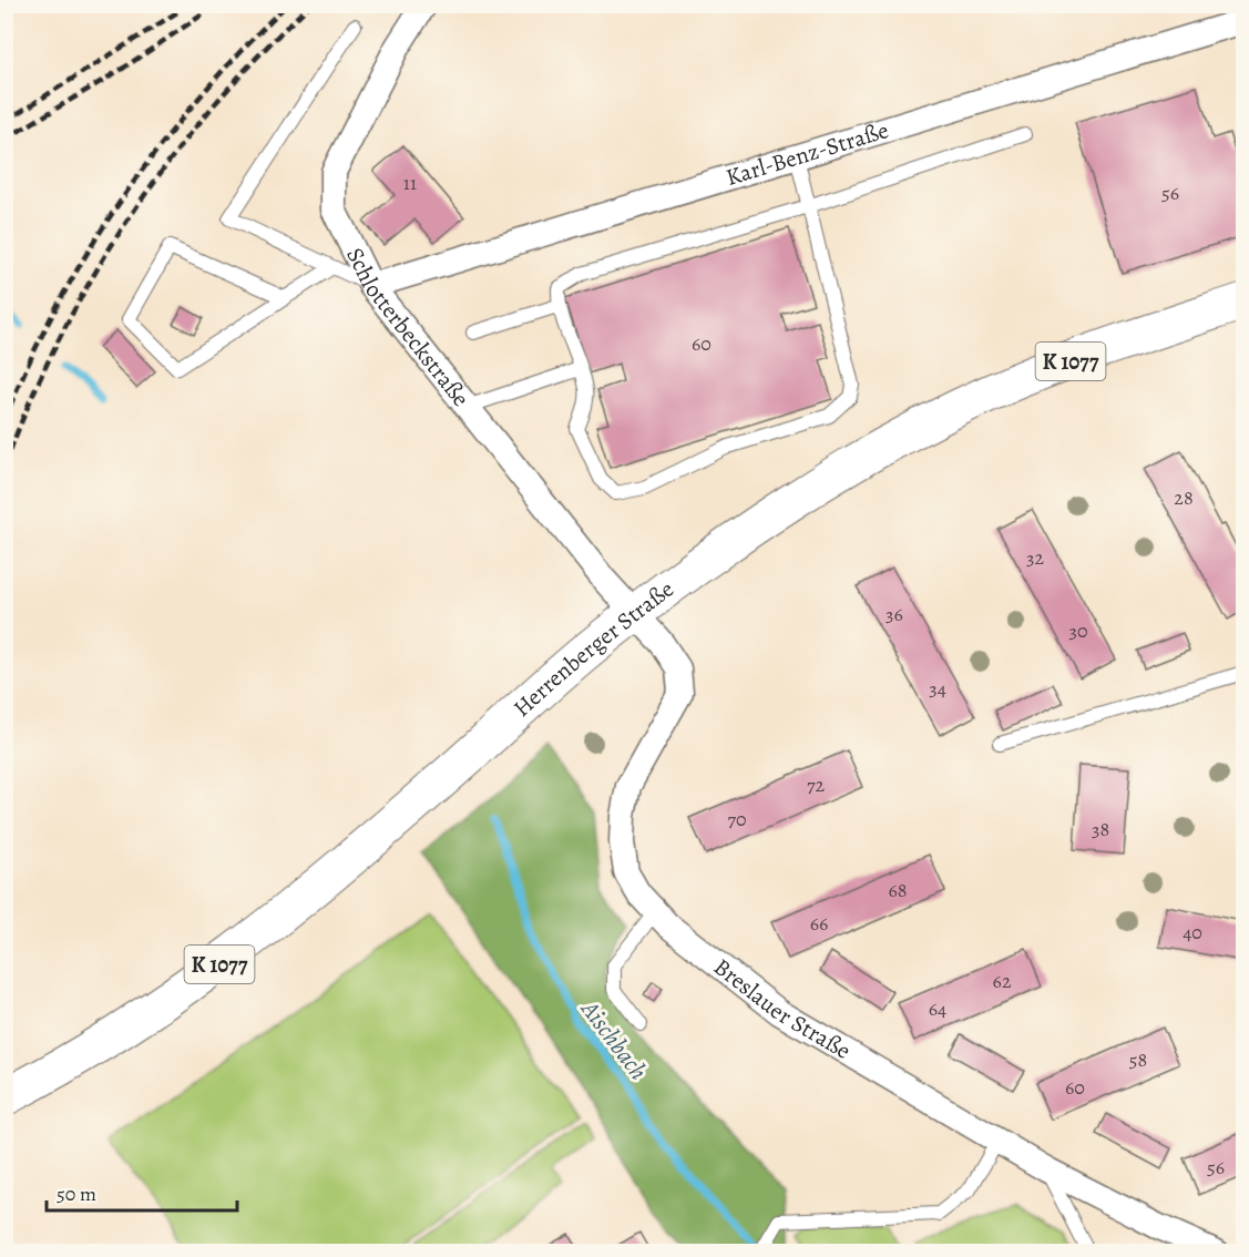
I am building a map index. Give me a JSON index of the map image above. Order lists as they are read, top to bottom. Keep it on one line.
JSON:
{"streets":{"main road":["K 1077","Herrenberger Straße"],"street":["Karl-Benz-Straße","Schlotterbeckstraße","Breslauer Straße"]},"crossings":[["Karl-Benz-Straße","Schlotterbeckstraße"],["Schlotterbeckstraße","Herrenberger Straße"],["Schlotterbeckstraße","Breslauer Straße"],["Herrenberger Straße","Breslauer Straße"]],"water":["Aischbach"],"house_numbers":["11","56","60","28","32","36","30","34","72","70","38","68","66","40","62","64","58","60","56"],"scale_bar":"50 m"}
